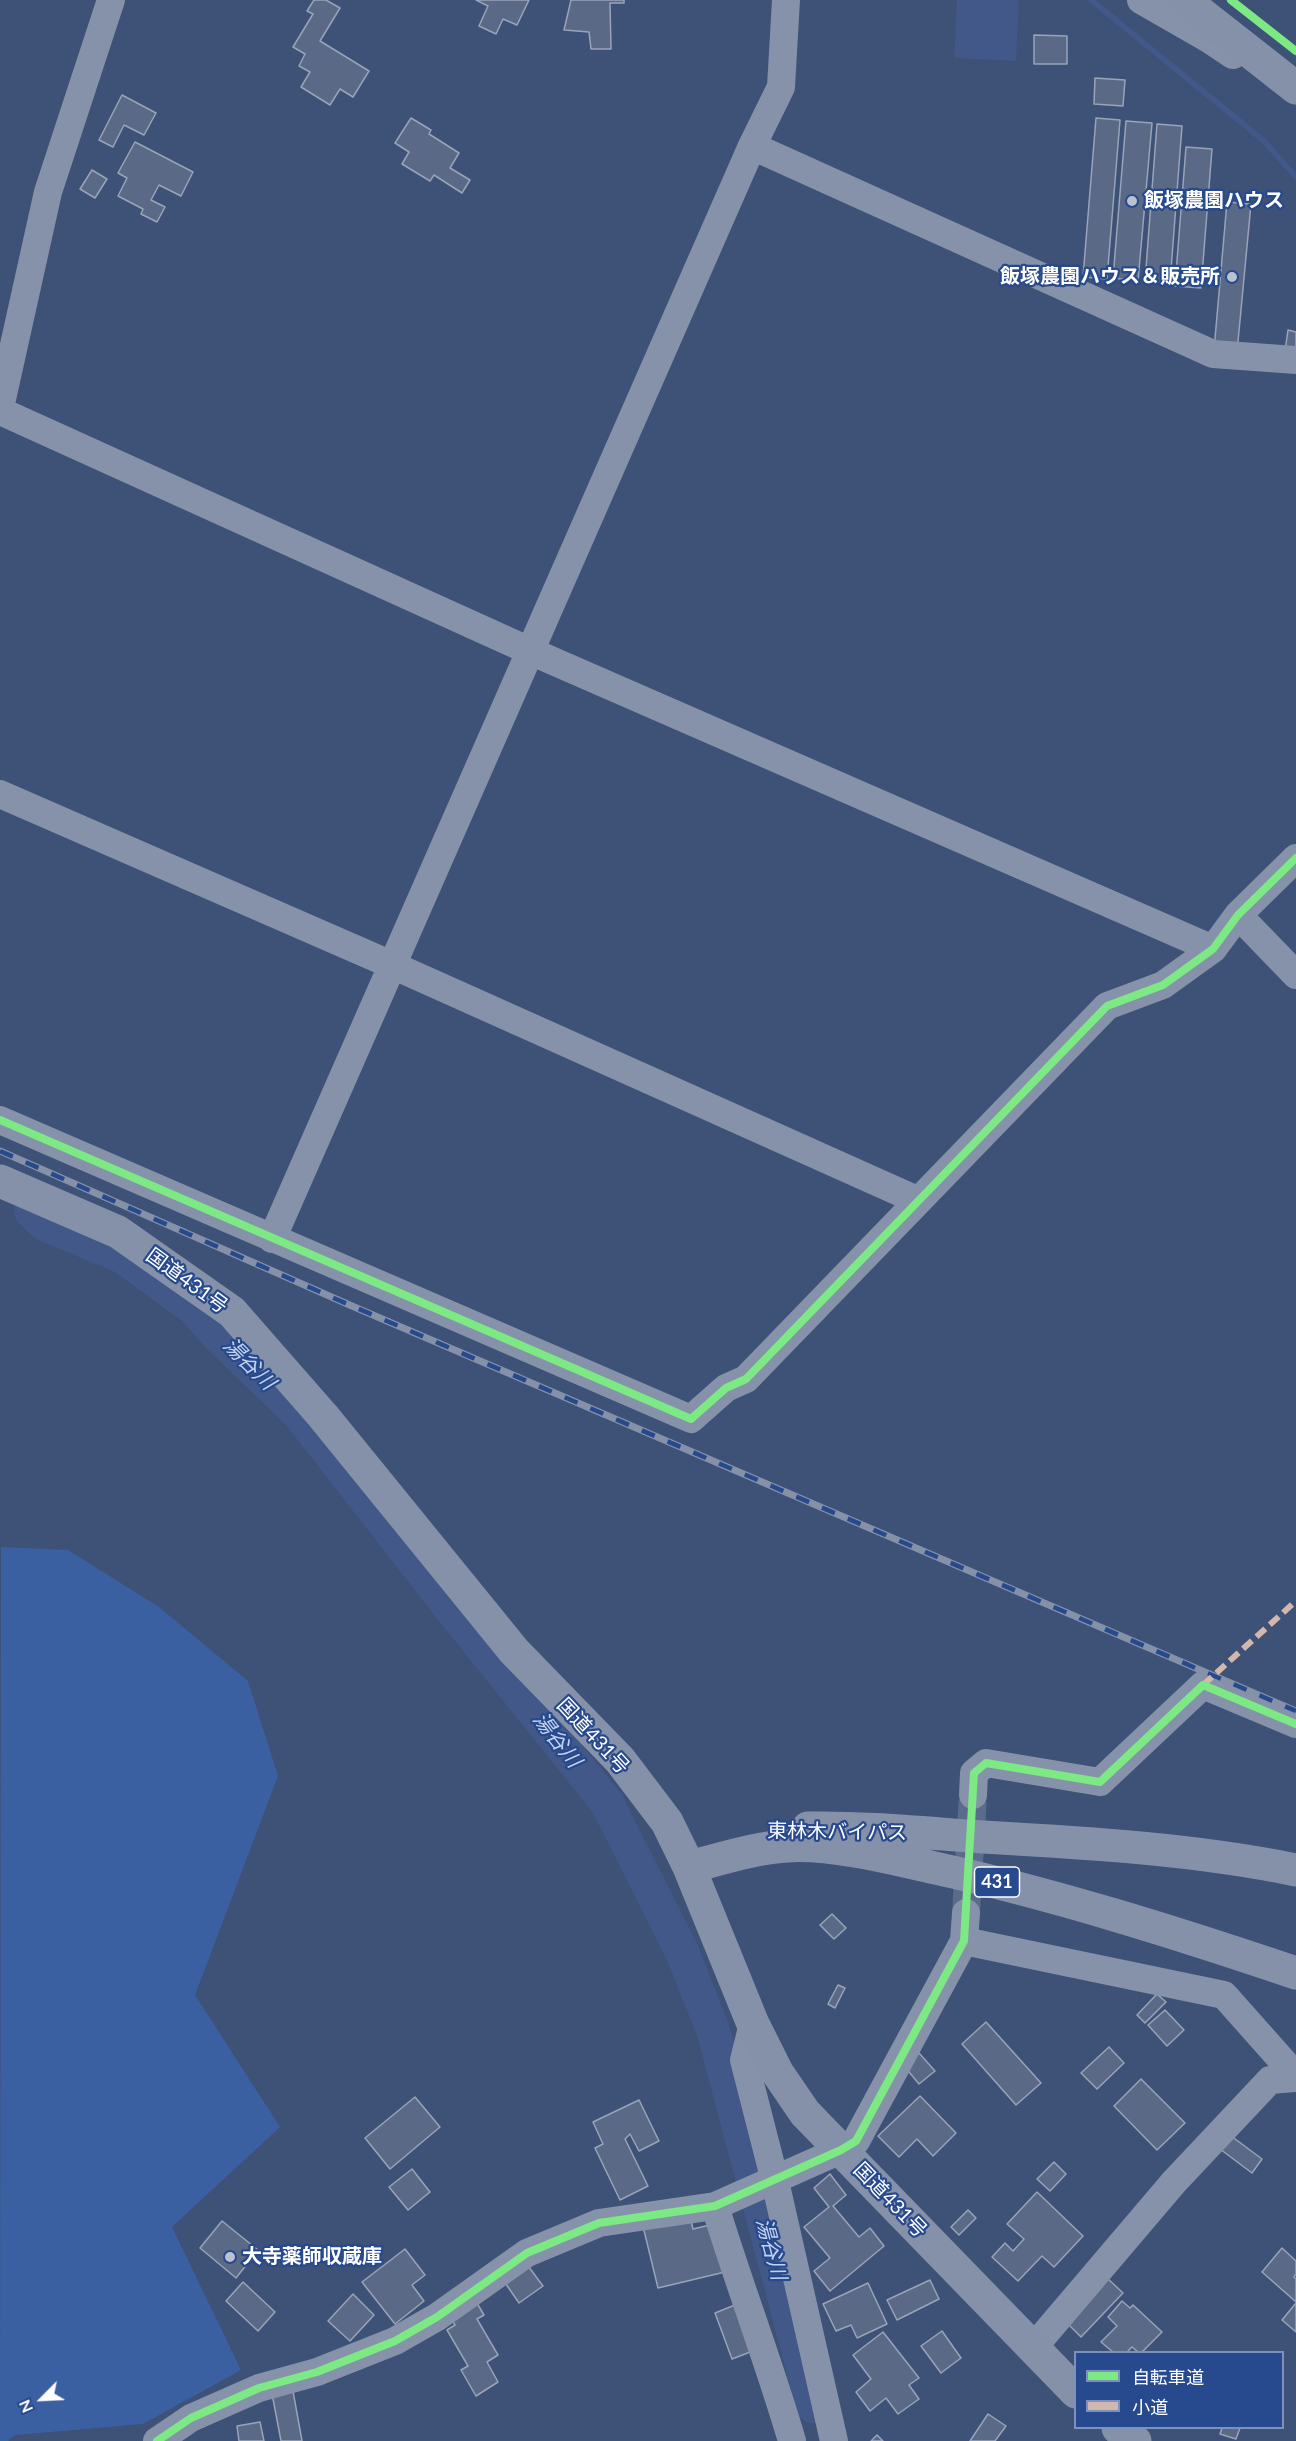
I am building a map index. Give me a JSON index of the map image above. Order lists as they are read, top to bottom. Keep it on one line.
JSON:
{"streets":{"highway":["国道431号","東林木バイパス","431"]},"crossings":[["国道431号","東林木バイパス"]],"water":["湯谷川"],"places":["飯塚農園ハウス","飯塚農園ハウス＆販売所","大寺薬師収蔵庫"],"legend":["自転車道","小道"],"north":"bottom left"}
